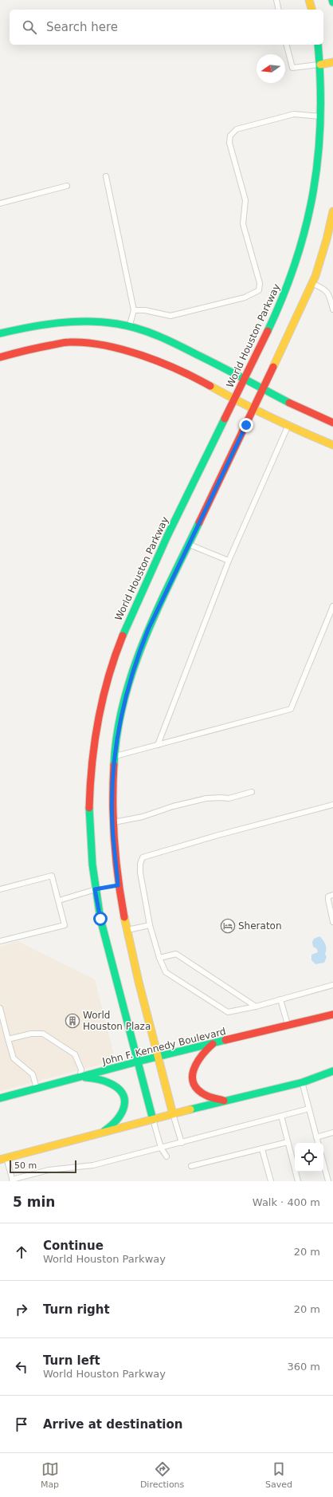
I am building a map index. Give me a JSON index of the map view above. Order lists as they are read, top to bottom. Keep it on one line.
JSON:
{"streets":{"main road":["World Houston Parkway","John F. Kennedy Boulevard"]},"crossings":[["World Houston Parkway","John F. Kennedy Boulevard"]],"places":{"hotel":["Sheraton"],"building":["World Houston Plaza"]},"scale_bar":"50 m","north":"left","page":{"search":"Search here","scale":"50 m","heading":["5 min","Walk · 400 m"],"list":[["Continue","World Houston Parkway","20 m"],["Turn right","20 m"],["Turn left","World Houston Parkway","360 m"],"Arrive at destination"],"nav":["Map","Directions","Saved"]}}
